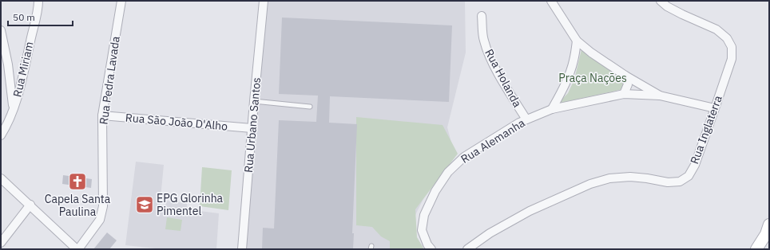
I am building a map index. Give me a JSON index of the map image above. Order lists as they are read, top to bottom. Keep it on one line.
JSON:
{"streets":{"street":["Rua Miriam","Rua Holanda","Rua Pedra Lavada","Rua São João D'Alho","Rua Urbano Santos","Rua Inglaterra","Rua Alemanha"]},"crossings":[["Rua Holanda","Rua Alemanha"],["Rua Pedra Lavada","Rua São João D'Alho"],["Rua São João D'Alho","Rua Urbano Santos"]],"parks":["Praça Nações"],"places":{"church":["Capela Santa Paulina"],"school or university":["EPG Glorinha Pimentel"]},"scale_bar":"50 m"}
